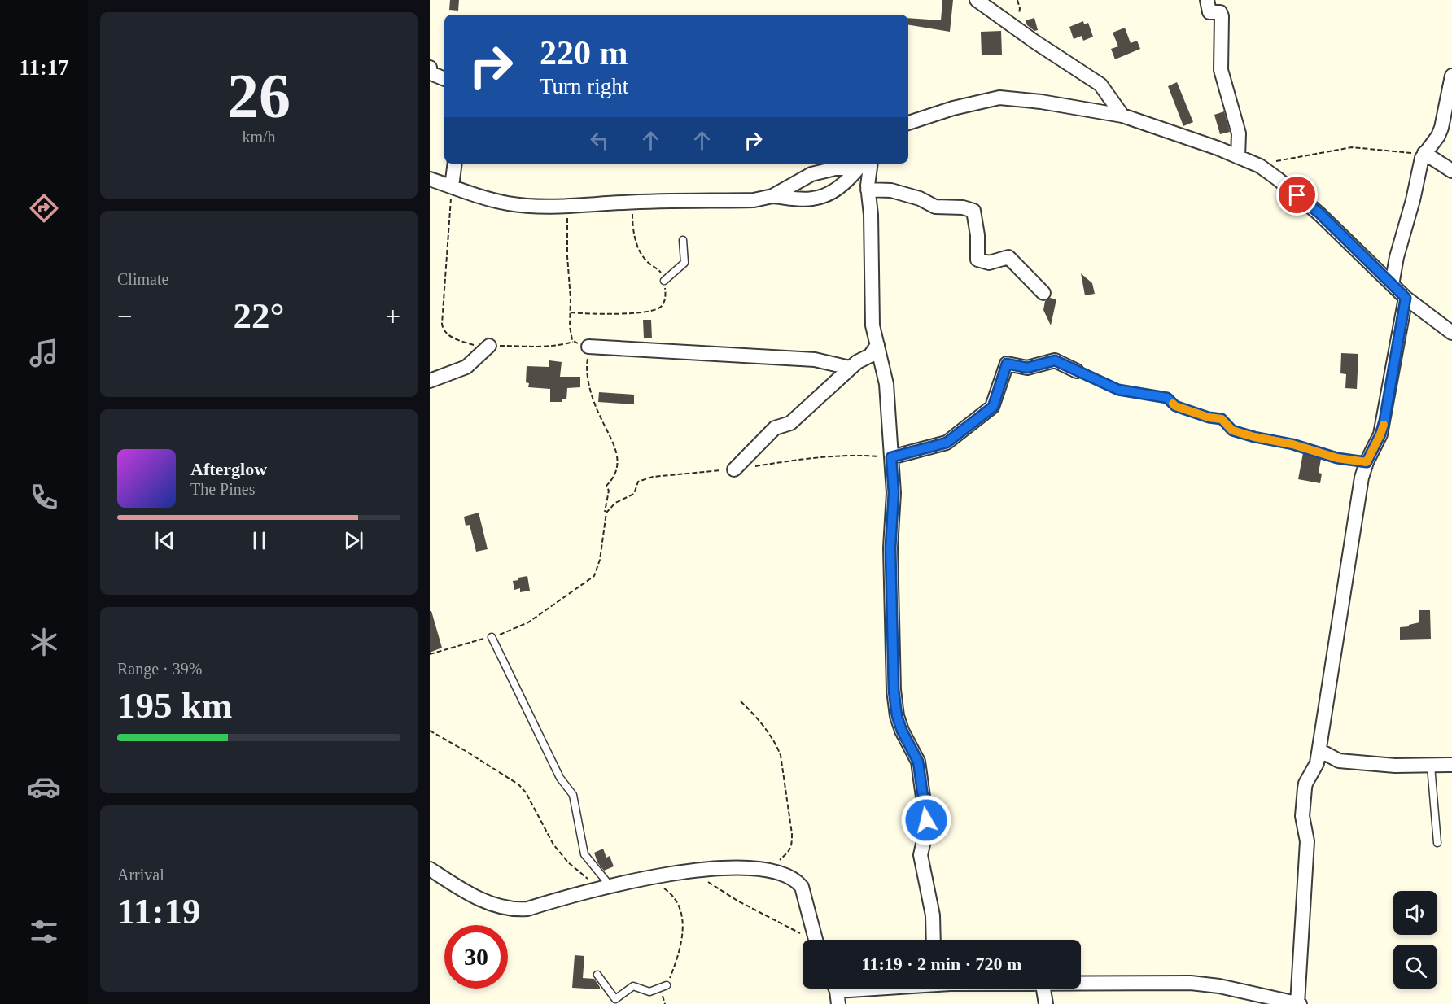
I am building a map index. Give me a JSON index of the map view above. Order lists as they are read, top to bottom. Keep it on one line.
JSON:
{"page":{"tabs":"11:17","tile":[["26","km/h"],"Climate",["Range · 39%","195 km"],["Arrival","11:19"]],"turn":["220 m","Turn right"],"heat":["−","22°","+"],"song":["Afterglow","The Pines"],"limit":"30","trip":"11:19 · 2 min · 720 m"}}
